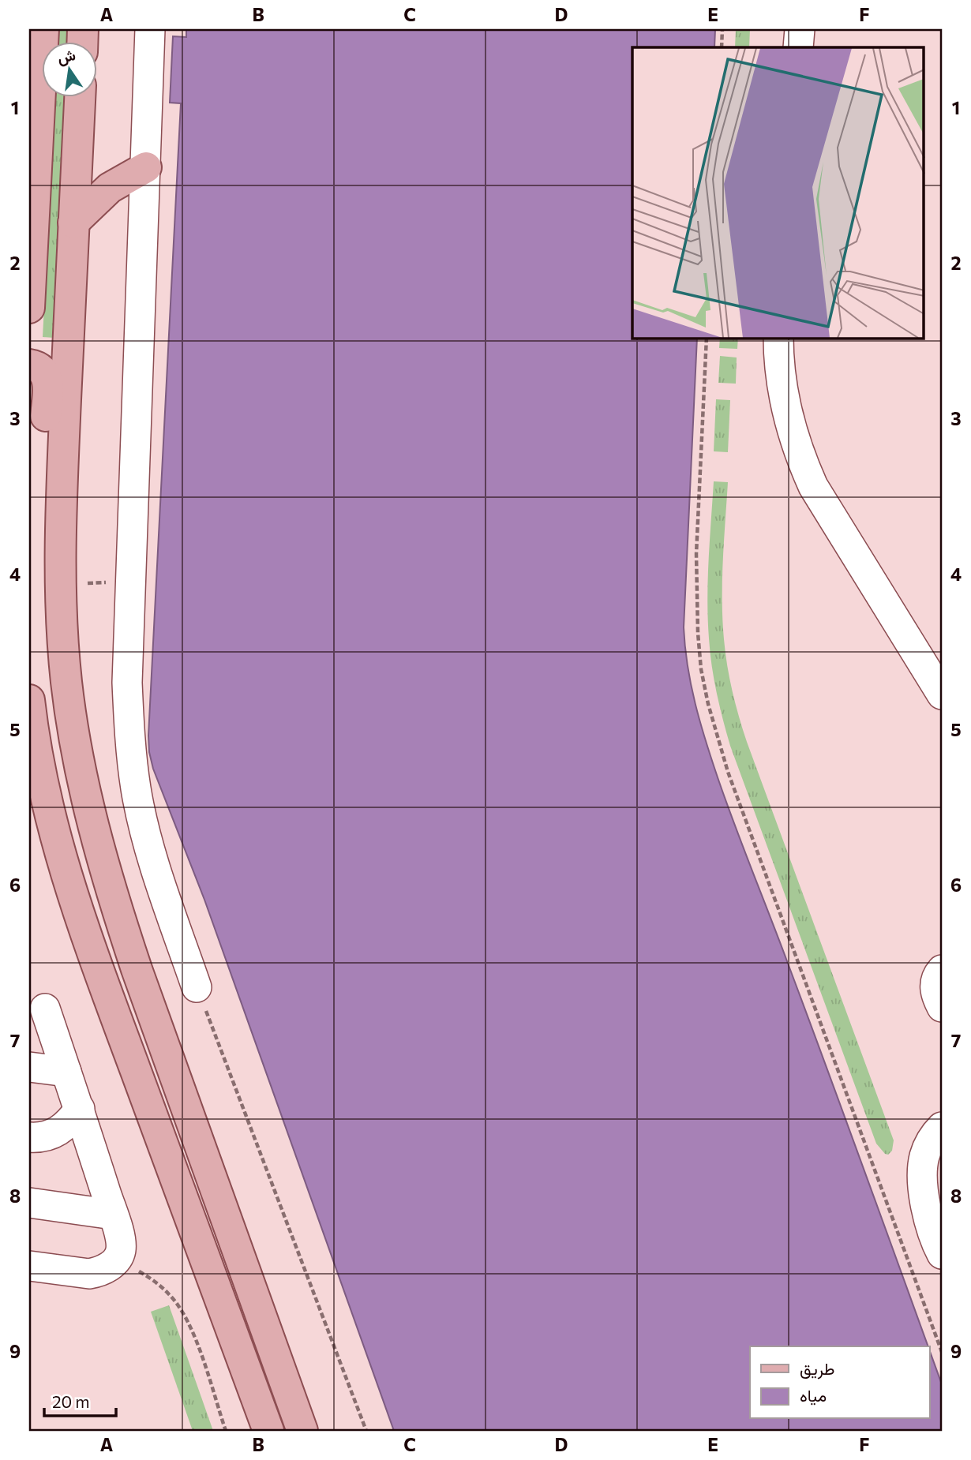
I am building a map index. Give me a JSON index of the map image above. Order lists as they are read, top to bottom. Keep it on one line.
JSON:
{"legend":["طريق","مياه"],"scale_bar":"20 m","north":"top","grid":{"columns":["A","B","C","D","E","F"],"rows":["1","2","3","4","5","6","7","8","9"]}}
